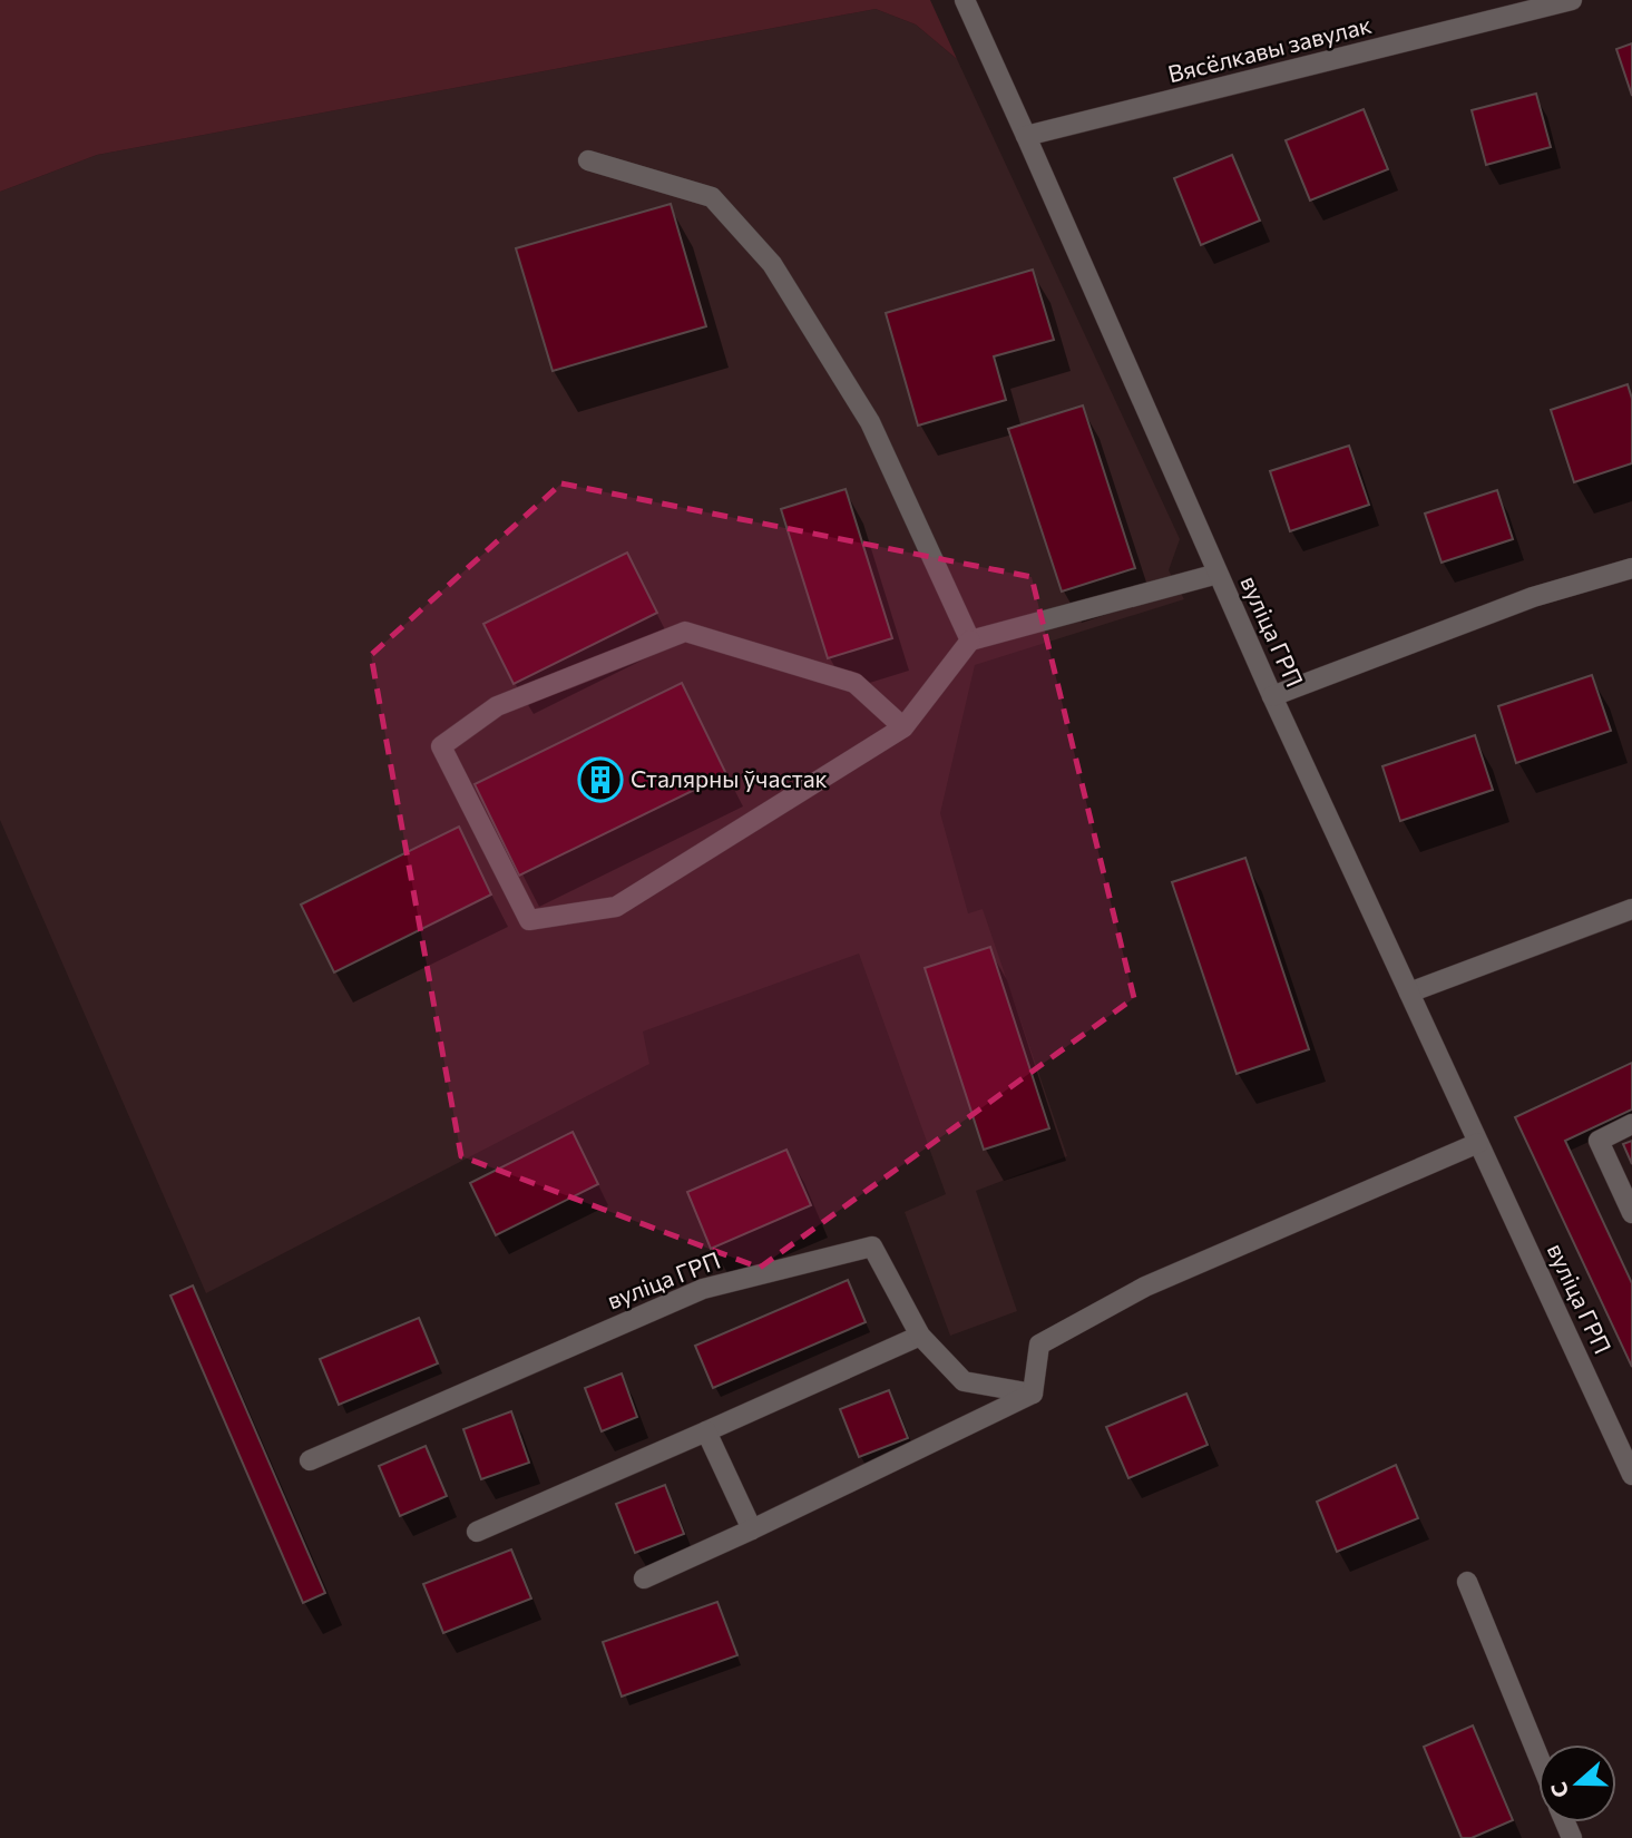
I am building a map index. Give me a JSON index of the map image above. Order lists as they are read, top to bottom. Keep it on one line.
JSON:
{"streets":{"street":["Вясёлкавы завулак","вуліца ГРП"]},"crossings":[["Вясёлкавы завулак","вуліца ГРП"]],"places":{"building":["Сталярны ўчастак"]},"north":"left"}
